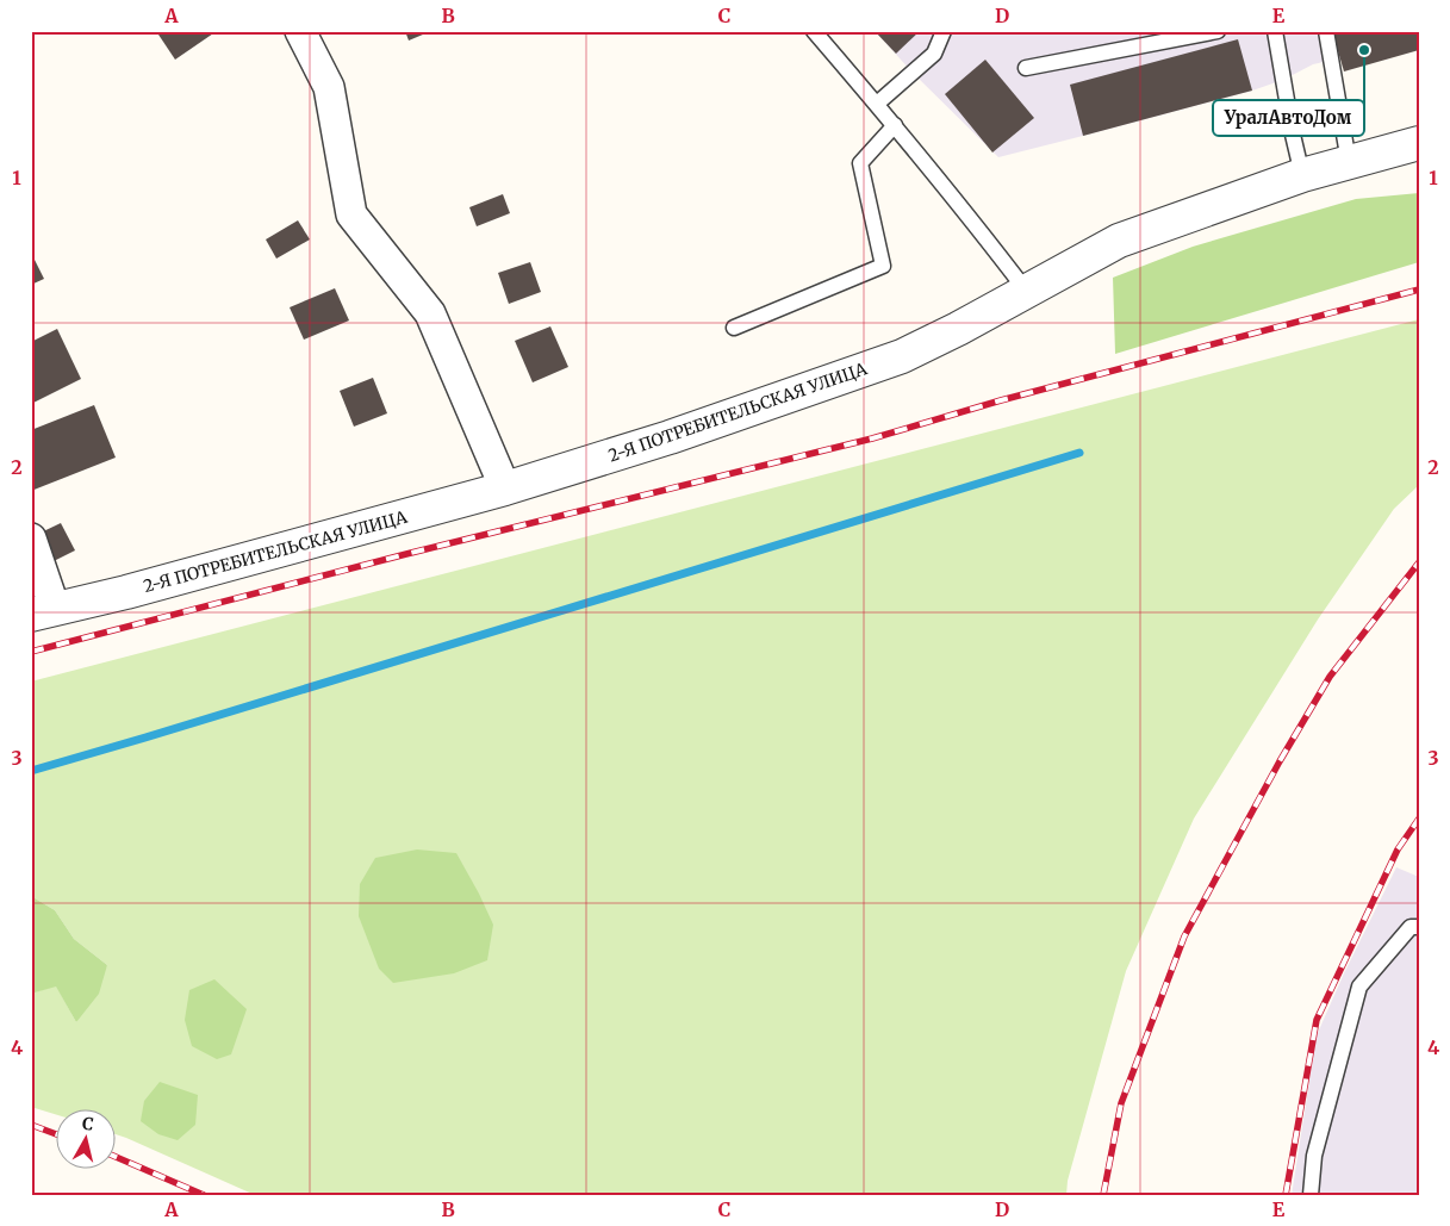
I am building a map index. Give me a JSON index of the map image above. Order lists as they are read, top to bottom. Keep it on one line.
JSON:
{"streets":{"street":["2-Я ПОТРЕБИТЕЛЬСКАЯ УЛИЦА"]},"places":["УралАвтоДом"],"north":"top","grid":{"columns":["A","B","C","D","E"],"rows":["1","2","3","4"]}}
